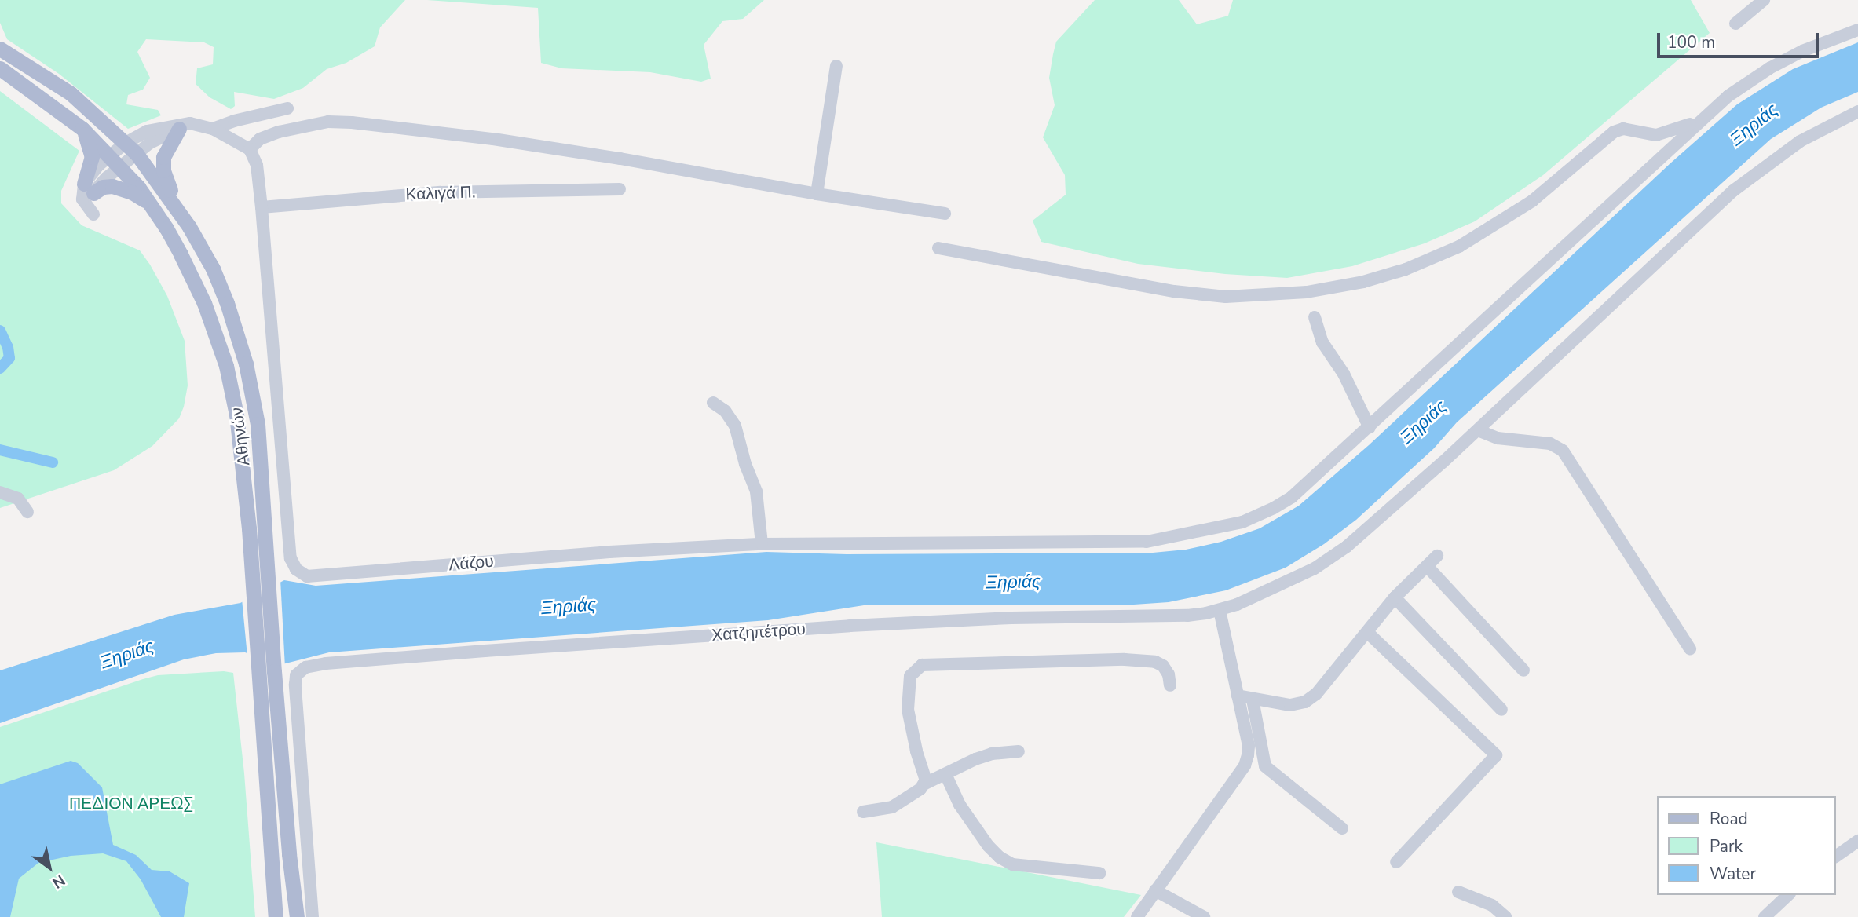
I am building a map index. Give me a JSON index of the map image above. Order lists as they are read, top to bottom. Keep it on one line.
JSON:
{"streets":{"main road":["Αθηνών"],"street":["Καλιγά Π.","Λάζου","Χατζηπέτρου"]},"crossings":[["Καλιγά Π.","Λάζου"]],"water":["Ξηριάς"],"parks":["ΠΕΔΙΟΝ ΑΡΕΩΣ"],"legend":["Road","Park","Water"],"scale_bar":"100 m","north":"bottom right"}
